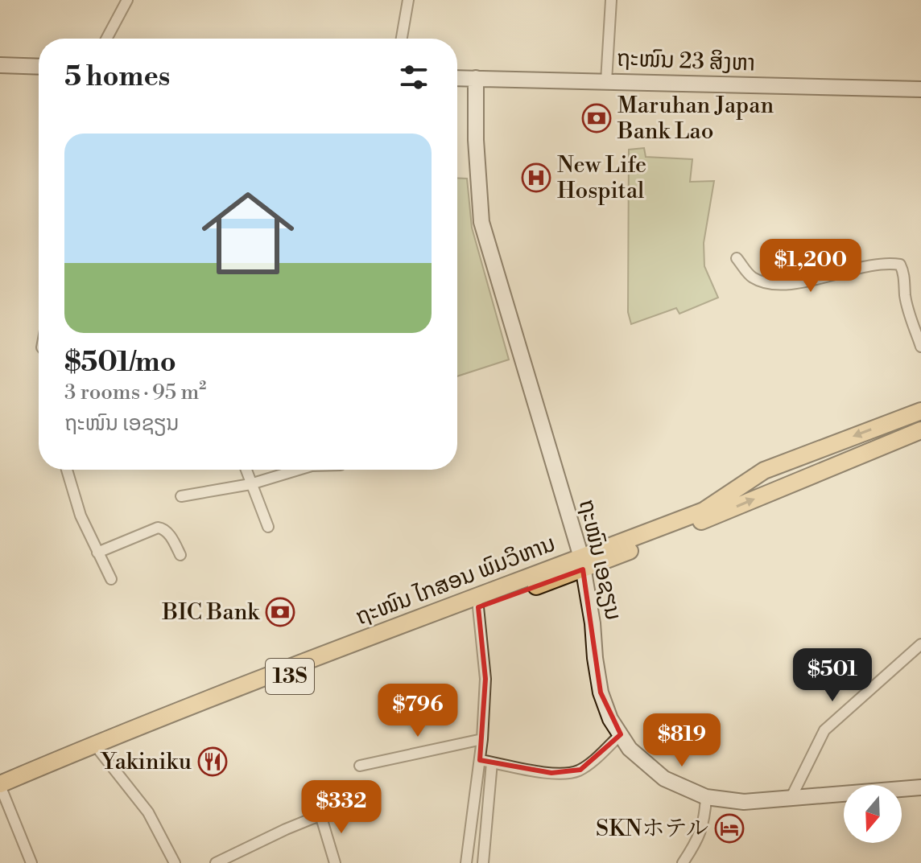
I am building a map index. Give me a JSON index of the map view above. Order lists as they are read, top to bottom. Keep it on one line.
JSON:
{"streets":{"highway":["ຖະໜົນ ໄກສອນ ພົມວິຫານ","13S"],"main road":["ຖະໜົນ 23 ສິງຫາ","ຖະໜົນ ເອຊຽນ"]},"crossings":[["ຖະໜົນ 23 ສິງຫາ","ຖະໜົນ ເອຊຽນ"],["ຖະໜົນ ເອຊຽນ","ຖະໜົນ ໄກສອນ ພົມວິຫານ"]],"places":{"bank":["Maruhan Japan Bank Lao","BIC Bank"],"hospital":["New Life Hospital"],"restaurant":["Yakiniku"],"hotel":["SKNホテル"]},"north":"bottom","page":{"heading":"5 homes","list":[{"name":"$501/mo","note":"3 rooms · 95 m² · ຖະໜົນ ເອຊຽນ"}],"price":["$1,200","$501","$796","$819","$332"]}}
